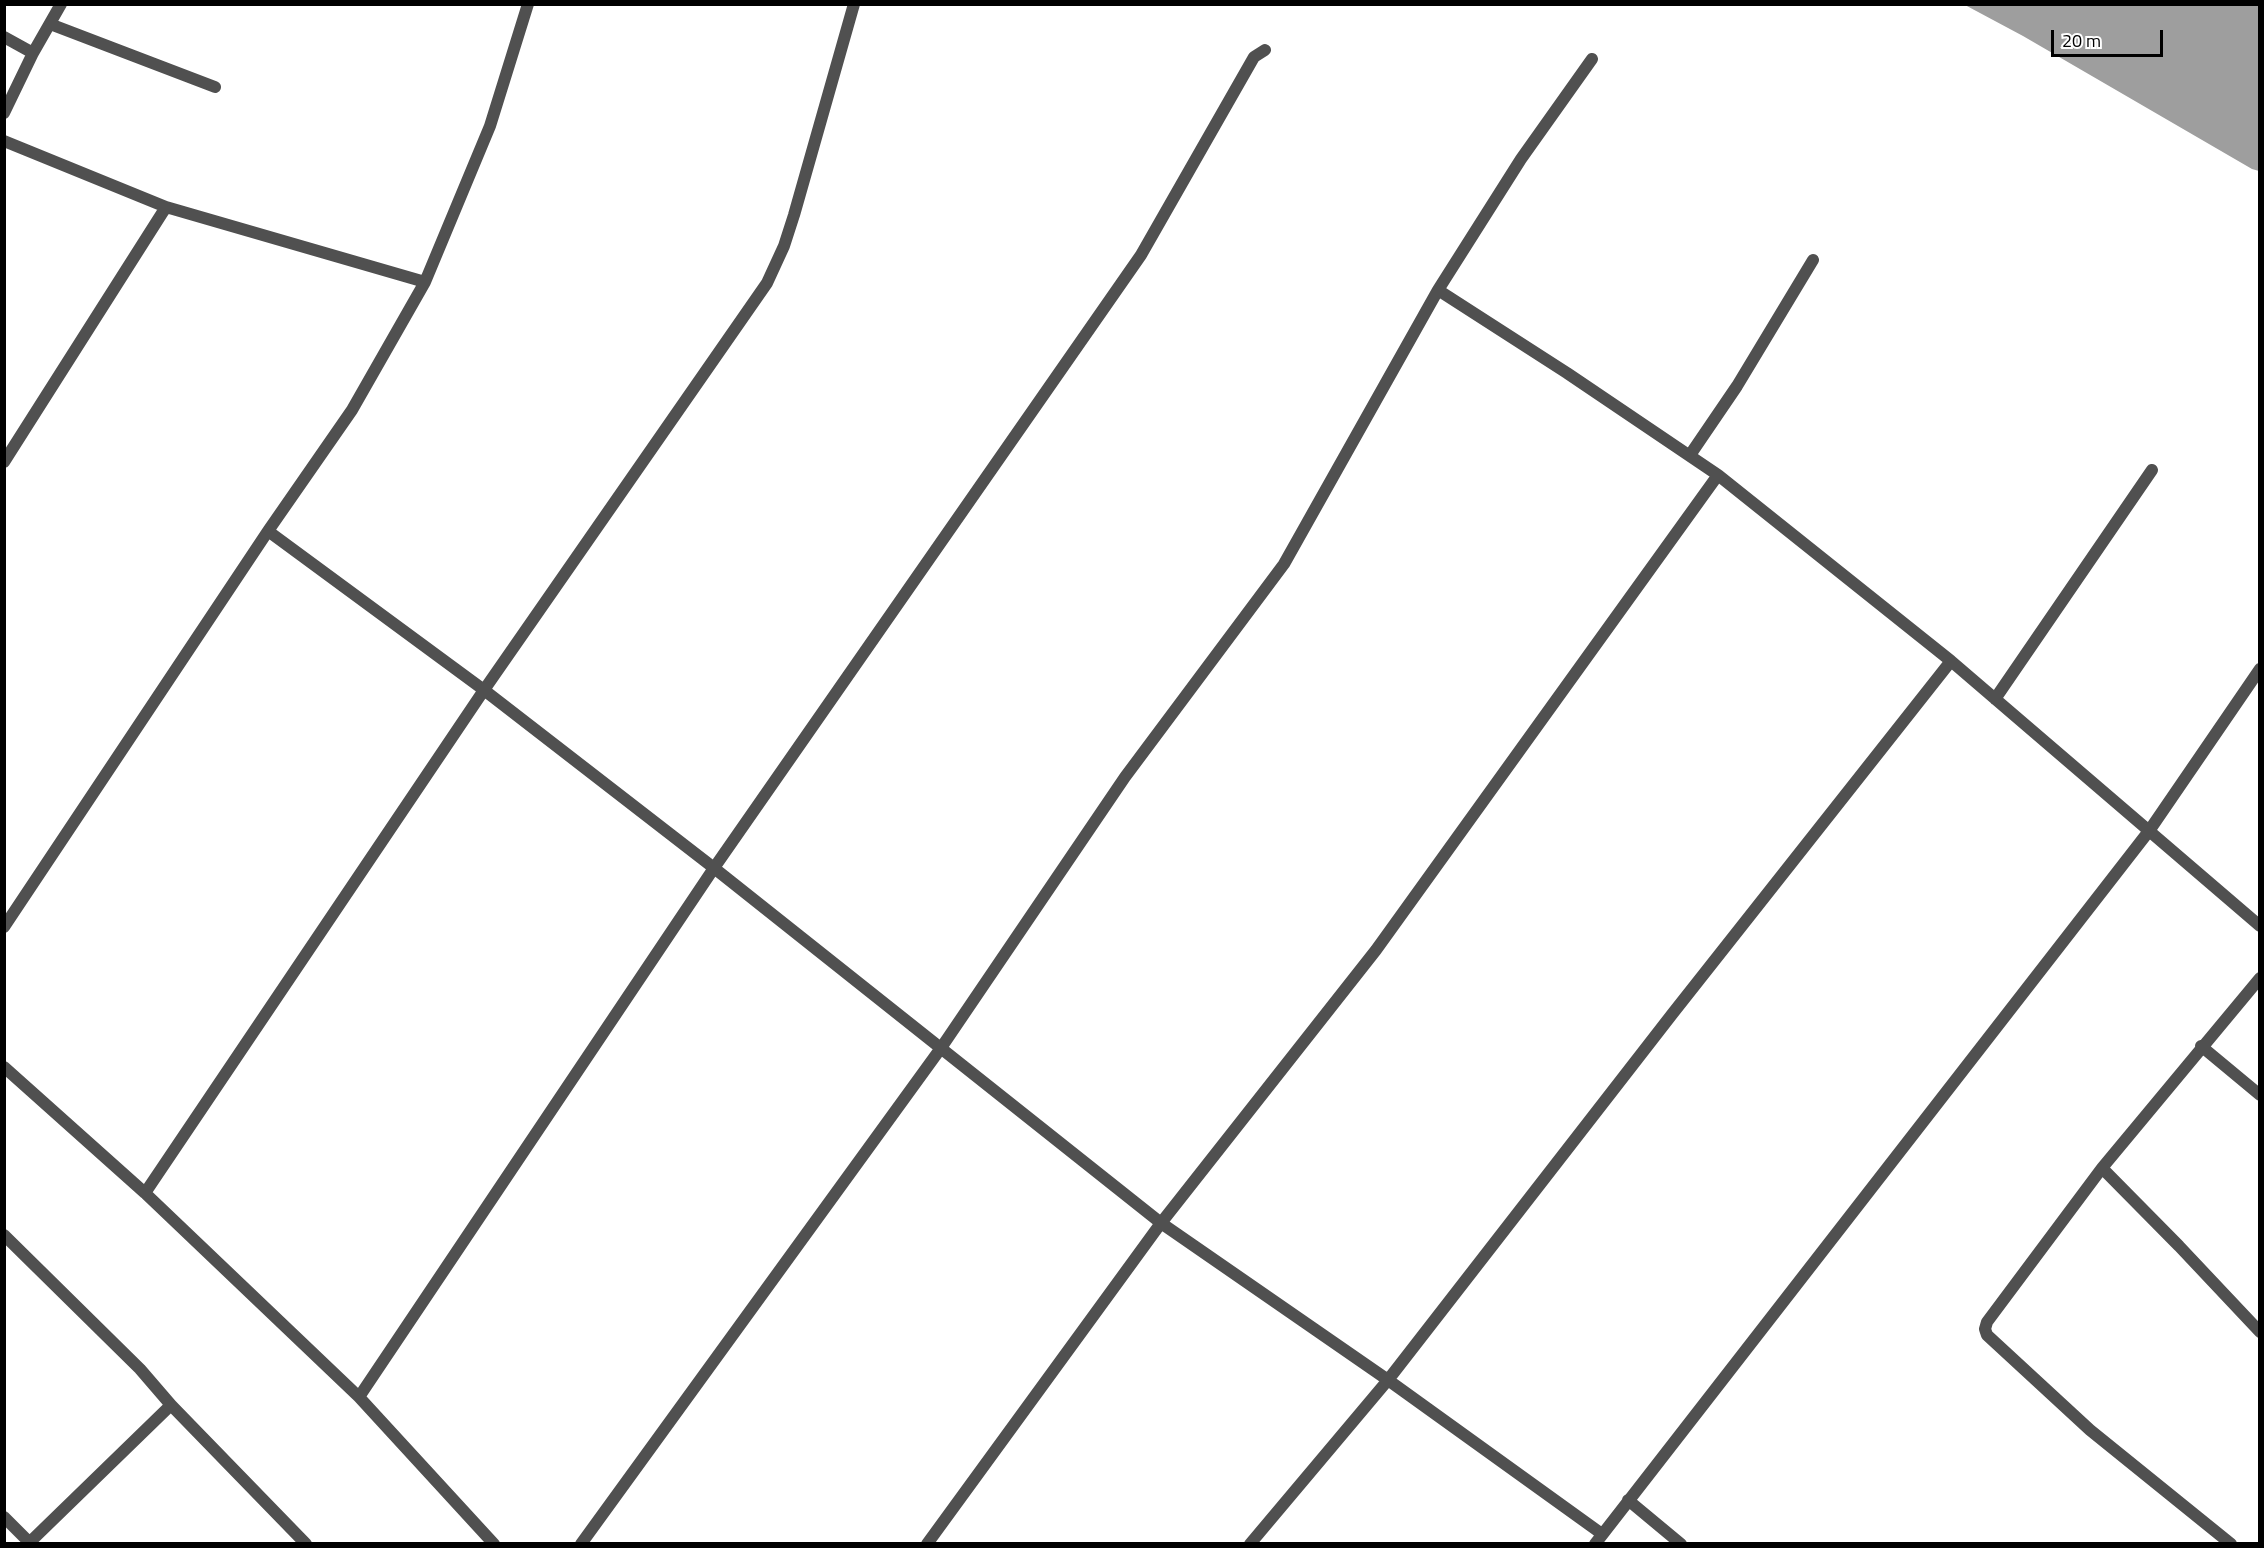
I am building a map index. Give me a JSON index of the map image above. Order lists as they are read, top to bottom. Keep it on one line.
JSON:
{"scale_bar":"20 m"}
